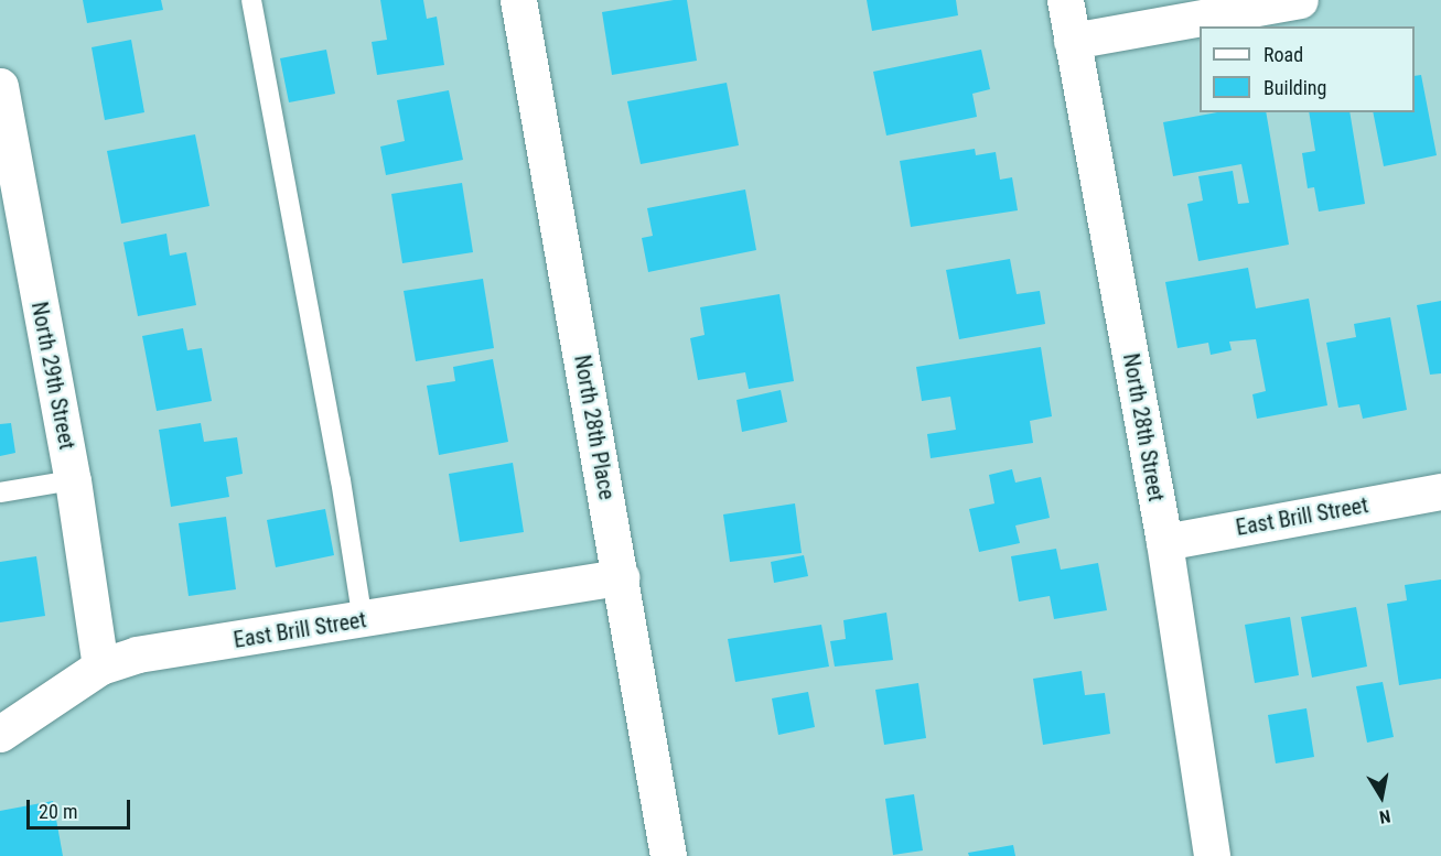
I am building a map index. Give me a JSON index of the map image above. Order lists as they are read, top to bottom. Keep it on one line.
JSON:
{"streets":{"street":["North 29th Street","North 28th Place","North 28th Street","East Brill Street"]},"crossings":[["North 29th Street","East Brill Street"],["North 28th Place","East Brill Street"],["North 28th Street","East Brill Street"]],"legend":["Road","Building"],"scale_bar":"20 m","north":"bottom"}
